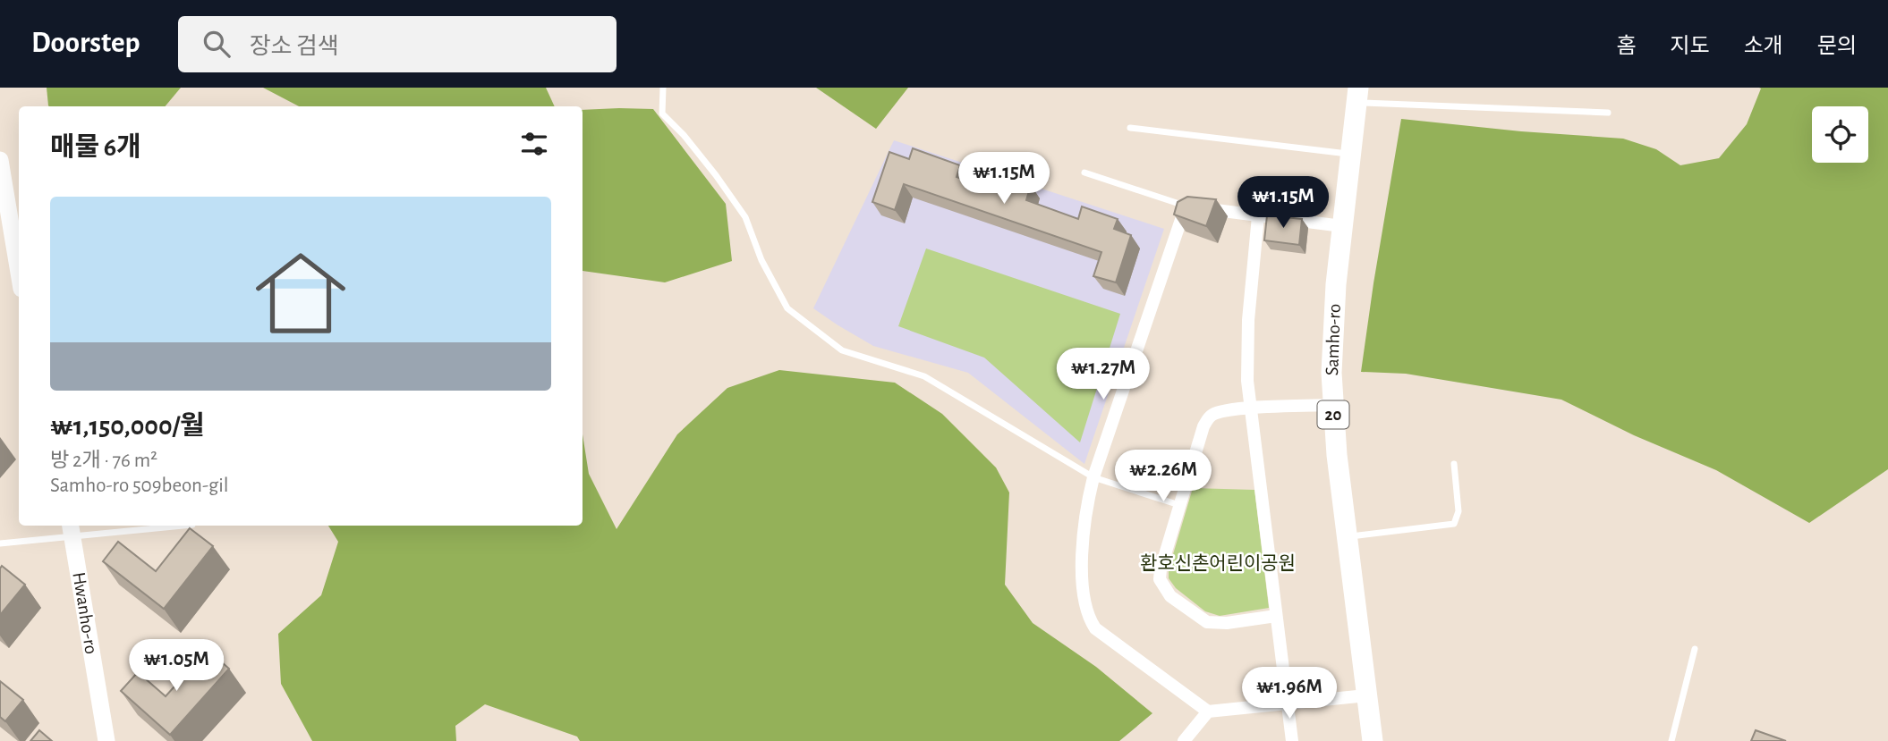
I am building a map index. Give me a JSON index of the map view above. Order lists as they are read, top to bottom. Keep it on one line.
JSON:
{"streets":{"main road":["Samho-ro","20"],"street":["Hwanho-ro"]},"parks":["환호신촌어린이공원"],"page":{"header":"Doorstep","search":"장소 검색","nav":["홈","지도","소개","문의"],"heading":"매물 6개","price":["₩1.15M","₩1.15M","₩1.27M","₩2.26M","₩1.05M","₩1.96M"],"list":[{"name":"₩1,150,000/월","note":"방 2개 · 76 m² · Samho-ro 509beon-gil"}]}}
